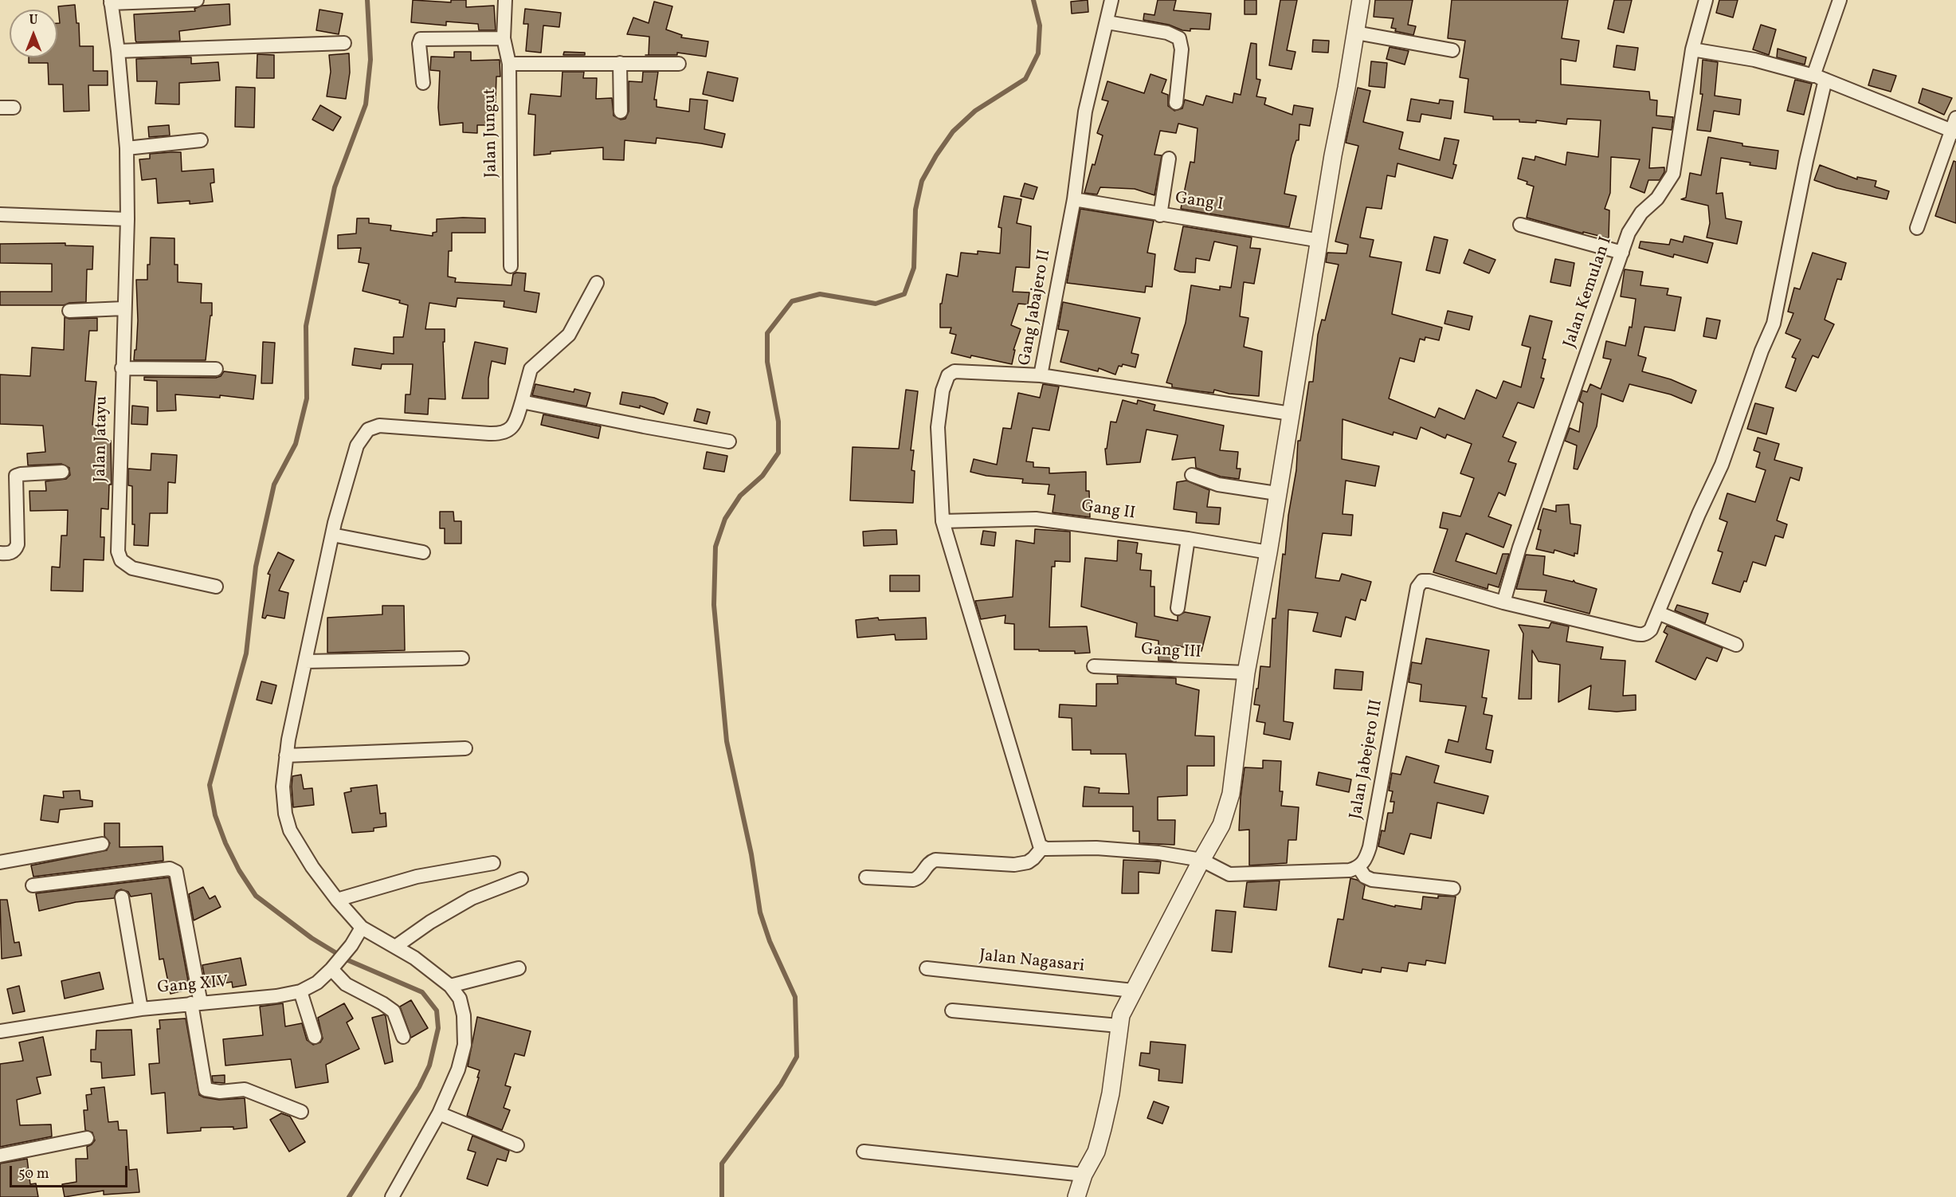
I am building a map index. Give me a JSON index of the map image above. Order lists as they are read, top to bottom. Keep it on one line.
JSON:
{"streets":{"street":["Jalan Jungut","Gang I","Jalan Kemulan I","Gang Jabajero II","Jalan Jatayu","Gang II","Gang III","Jalan Jabejero III","Jalan Nagasari","Gang XIV"]},"crossings":[["Gang I","Gang Jabajero II"],["Jalan Kemulan I","Jalan Jabejero III"]],"scale_bar":"50 m","north":"top"}
